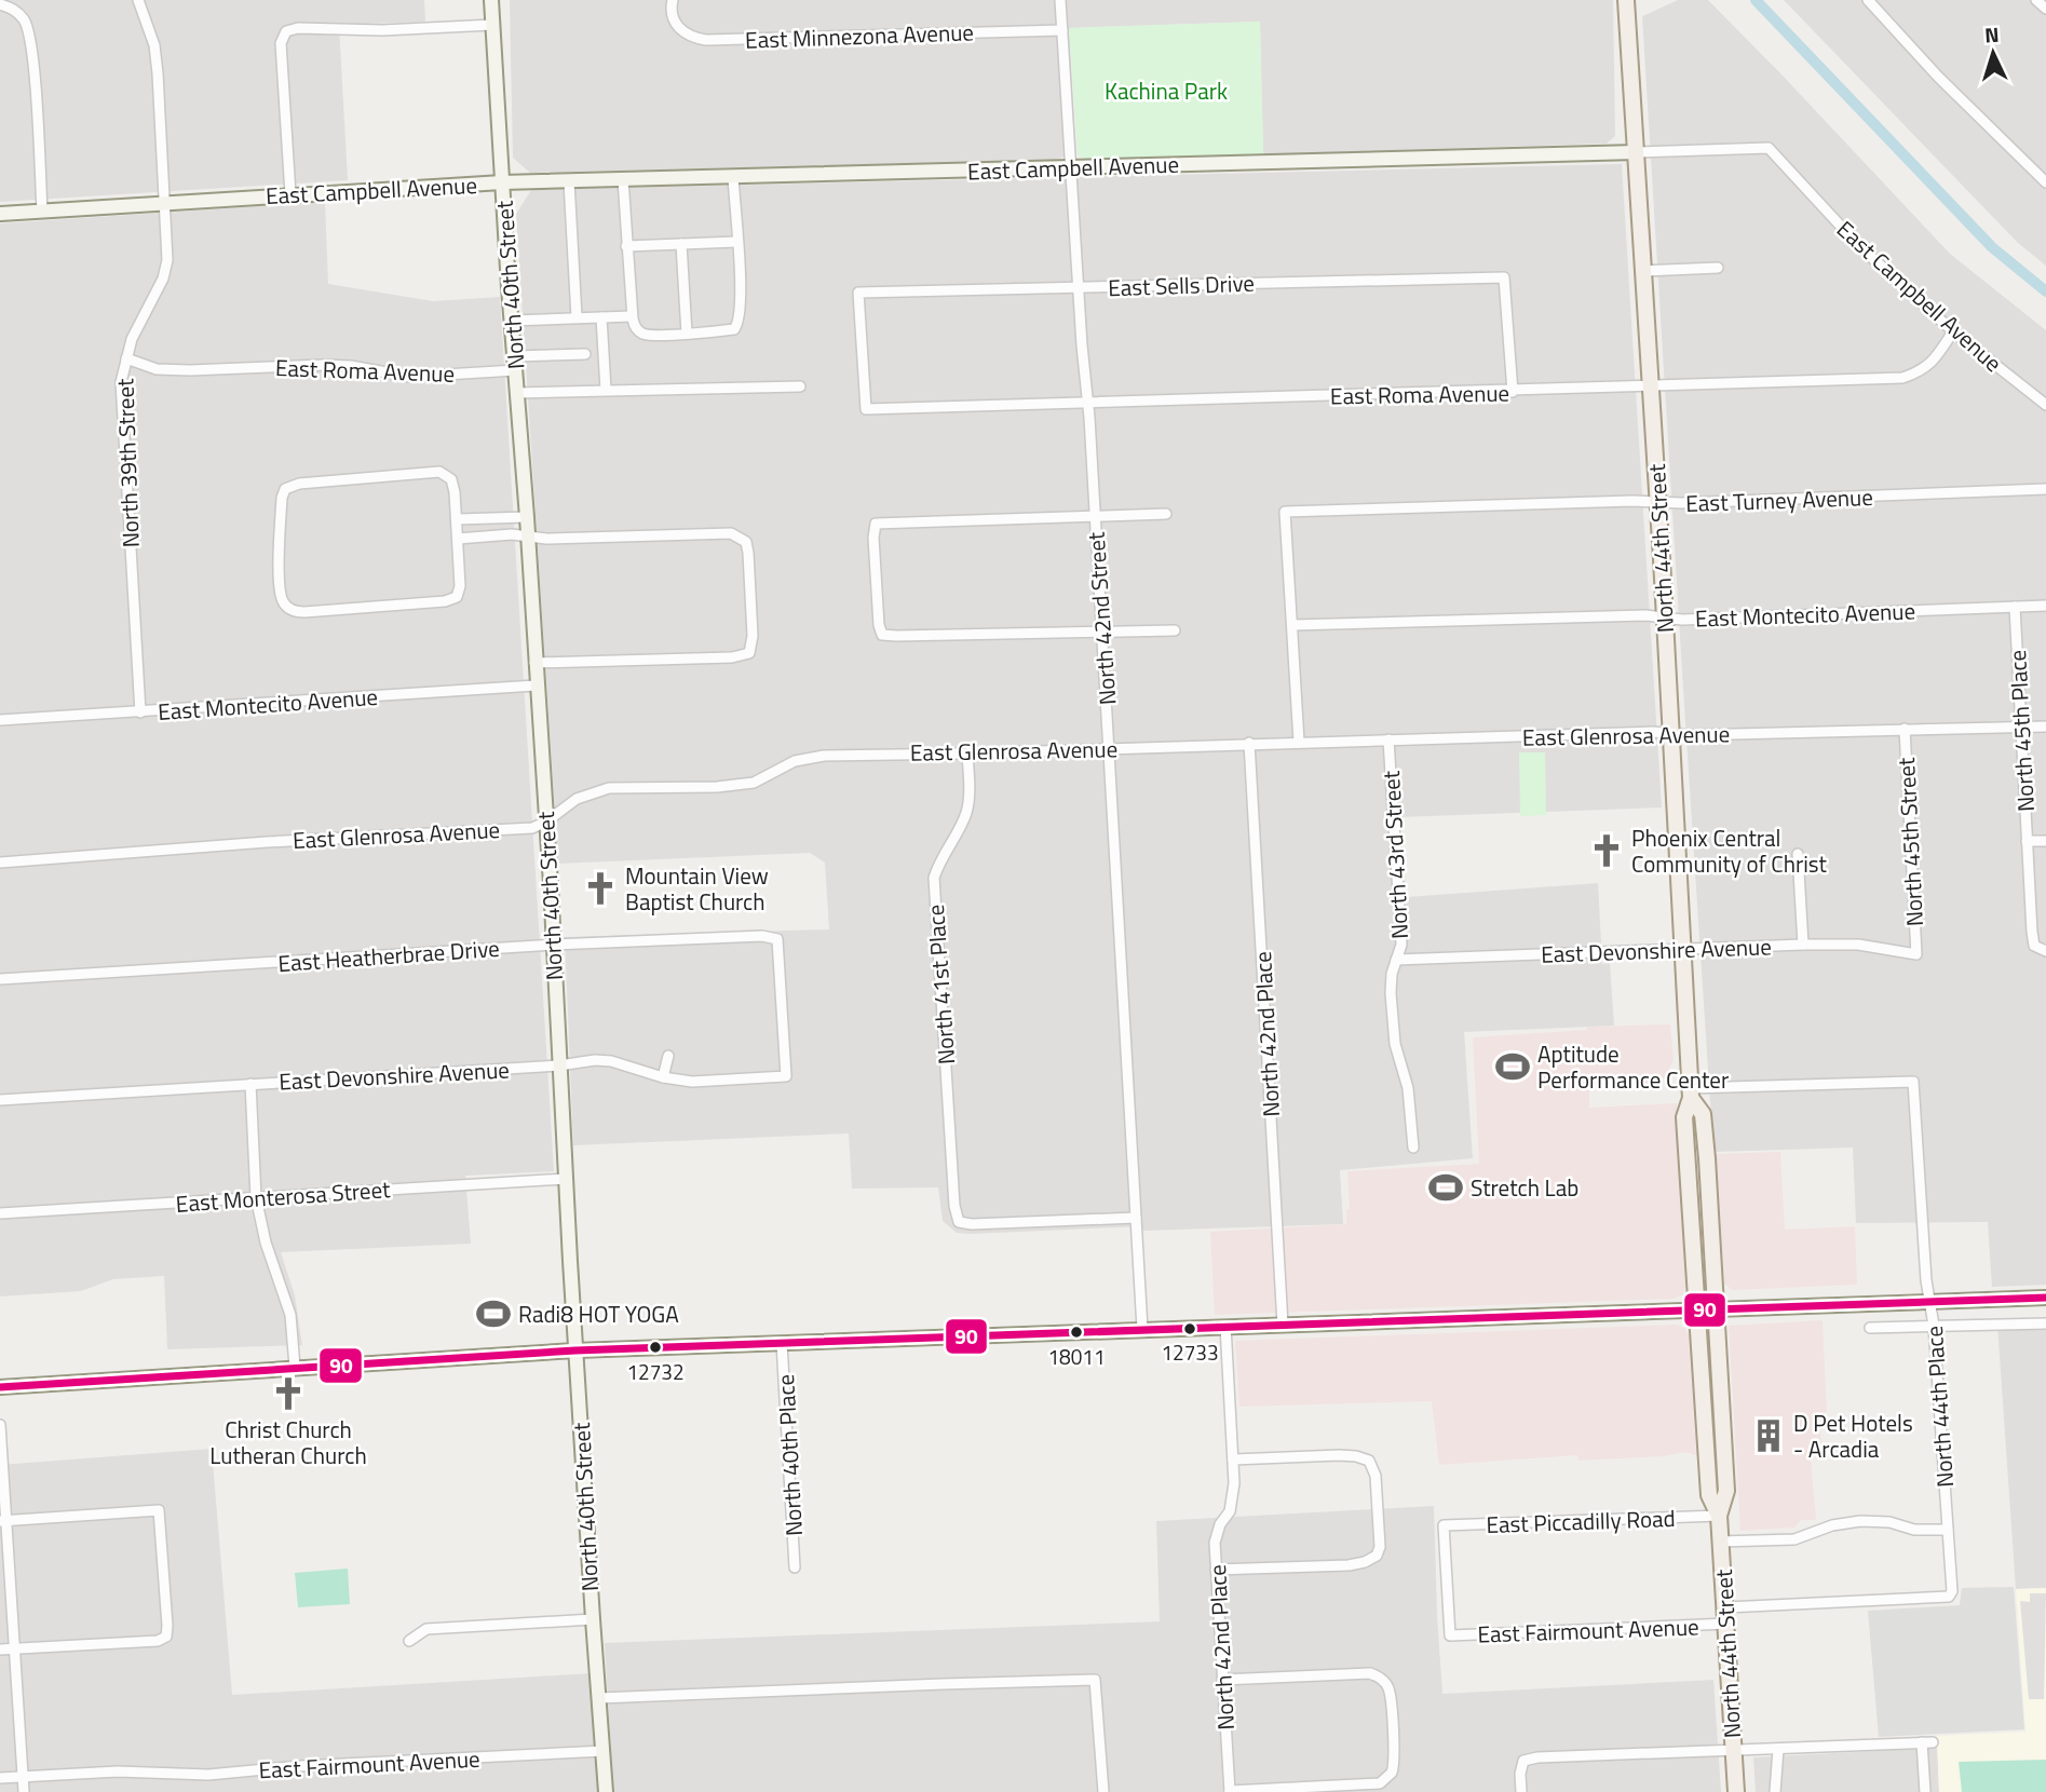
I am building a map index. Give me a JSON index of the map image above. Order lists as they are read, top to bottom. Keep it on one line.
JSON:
{"streets":{"main road":["East Campbell Avenue","North 40th Street","North 44th Street"],"street":["East Minnezona Avenue","East Sells Drive","East Roma Avenue","North 39th Street","East Turney Avenue","East Montecito Avenue","North 42nd Street","North 45th Place","East Glenrosa Avenue","North 45th Street","North 43rd Street","East Devonshire Avenue","East Heatherbrae Drive","North 41st Place","North 42nd Place","East Monterosa Street","North 44th Place","North 40th Place","East Piccadilly Road","East Fairmount Avenue"]},"crossings":[["East Minnezona Avenue","North 42nd Street"],["East Campbell Avenue","North 40th Street"],["East Campbell Avenue","East Roma Avenue"],["East Campbell Avenue","North 39th Street"],["East Campbell Avenue","North 44th Street"],["East Campbell Avenue","North 42nd Street"],["North 40th Street","East Roma Avenue"],["North 40th Street","East Montecito Avenue"],["North 40th Street","East Glenrosa Avenue"],["North 40th Street","East Devonshire Avenue"],["North 40th Street","East Heatherbrae Drive"],["North 40th Street","East Monterosa Street"],["North 40th Street","East Fairmount Avenue"],["East Sells Drive","East Roma Avenue"],["East Sells Drive","North 42nd Street"],["East Roma Avenue","North 39th Street"],["East Roma Avenue","North 44th Street"],["East Roma Avenue","North 42nd Street"],["North 39th Street","East Montecito Avenue"],["East Turney Avenue","North 44th Street"],["East Turney Avenue","East Montecito Avenue"],["North 44th Street","East Montecito Avenue"],["North 44th Street","East Glenrosa Avenue"],["North 44th Street","East Devonshire Avenue"],["North 44th Street","North 44th Place"],["North 44th Street","East Piccadilly Road"],["North 44th Street","East Fairmount Avenue"],["East Montecito Avenue","North 45th Place"],["North 42nd Street","East Glenrosa Avenue"],["North 42nd Street","North 41st Place"],["North 45th Place","East Glenrosa Avenue"],["East Glenrosa Avenue","North 45th Street"],["East Glenrosa Avenue","North 43rd Street"],["East Glenrosa Avenue","North 41st Place"],["East Glenrosa Avenue","North 42nd Place"],["North 45th Street","East Devonshire Avenue"],["North 43rd Street","East Devonshire Avenue"],["East Devonshire Avenue","East Heatherbrae Drive"],["North 44th Place","East Fairmount Avenue"],["East Piccadilly Road","East Fairmount Avenue"]],"parks":["Kachina Park"],"places":{"church":["Phoenix Central Community of Christ","Mountain View Baptist Church","Christ Church Lutheran Church"],"sports":["Aptitude Performance Center","Stretch Lab","Radi8 HOT YOGA"],"other":["12733","18011","12732"],"building":["D Pet Hotels - Arcadia"]},"lines":["transit line 90"],"north":"top"}
